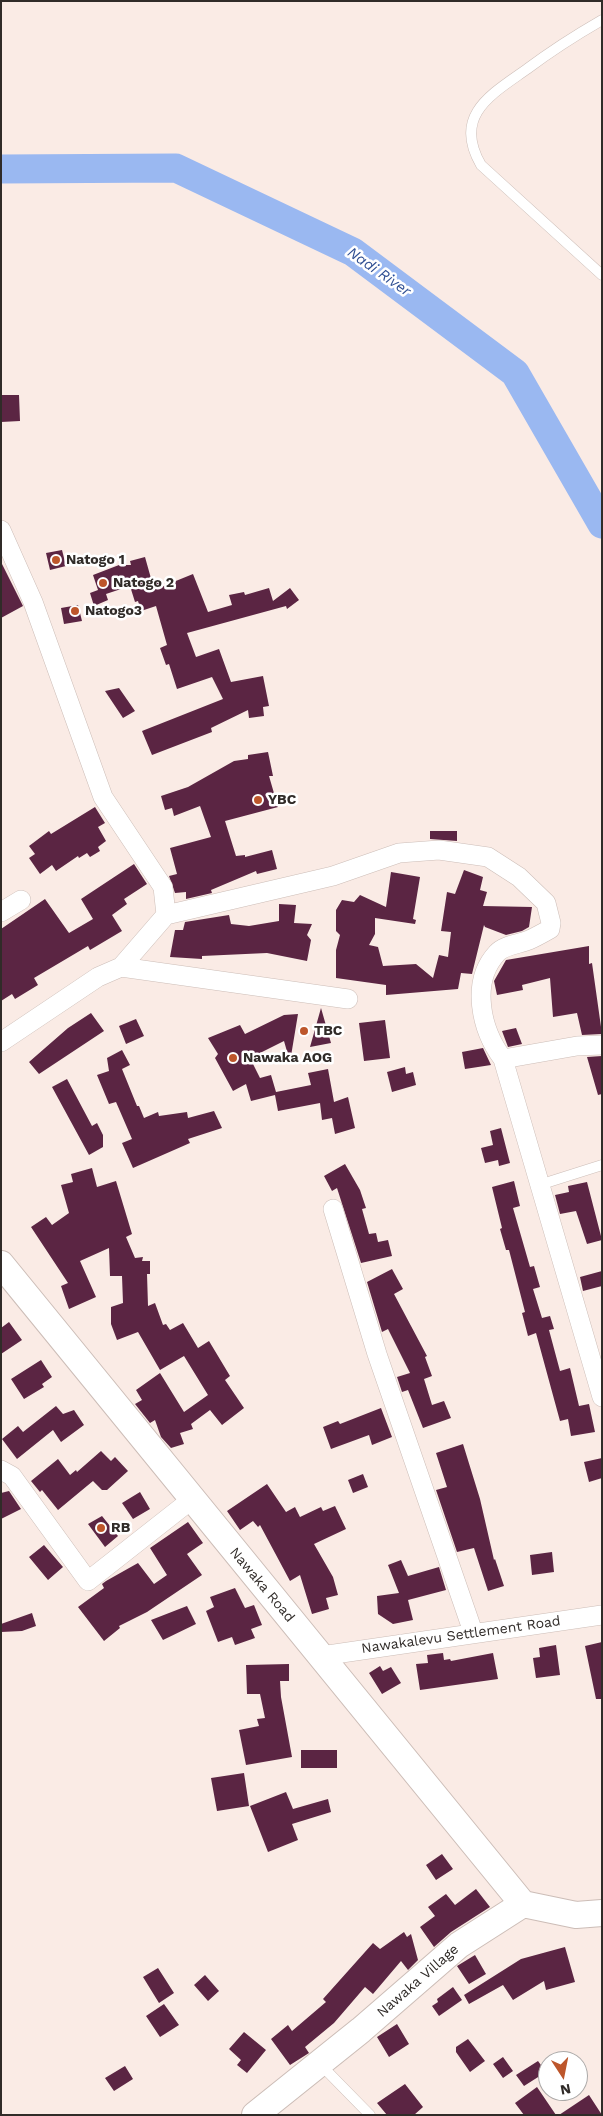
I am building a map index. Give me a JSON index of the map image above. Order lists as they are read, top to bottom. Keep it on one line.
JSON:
{"streets":{"street":["Nawaka Road","Nawakalevu Settlement Road","Nawaka Village"]},"crossings":[["Nawaka Road","Nawakalevu Settlement Road"],["Nawaka Road","Nawaka Village"]],"water":["Nadi River"],"places":["Natogo 1","Natogo 2","Natogo3","YBC","TBC","Nawaka AOG","RB"],"north":"bottom"}
